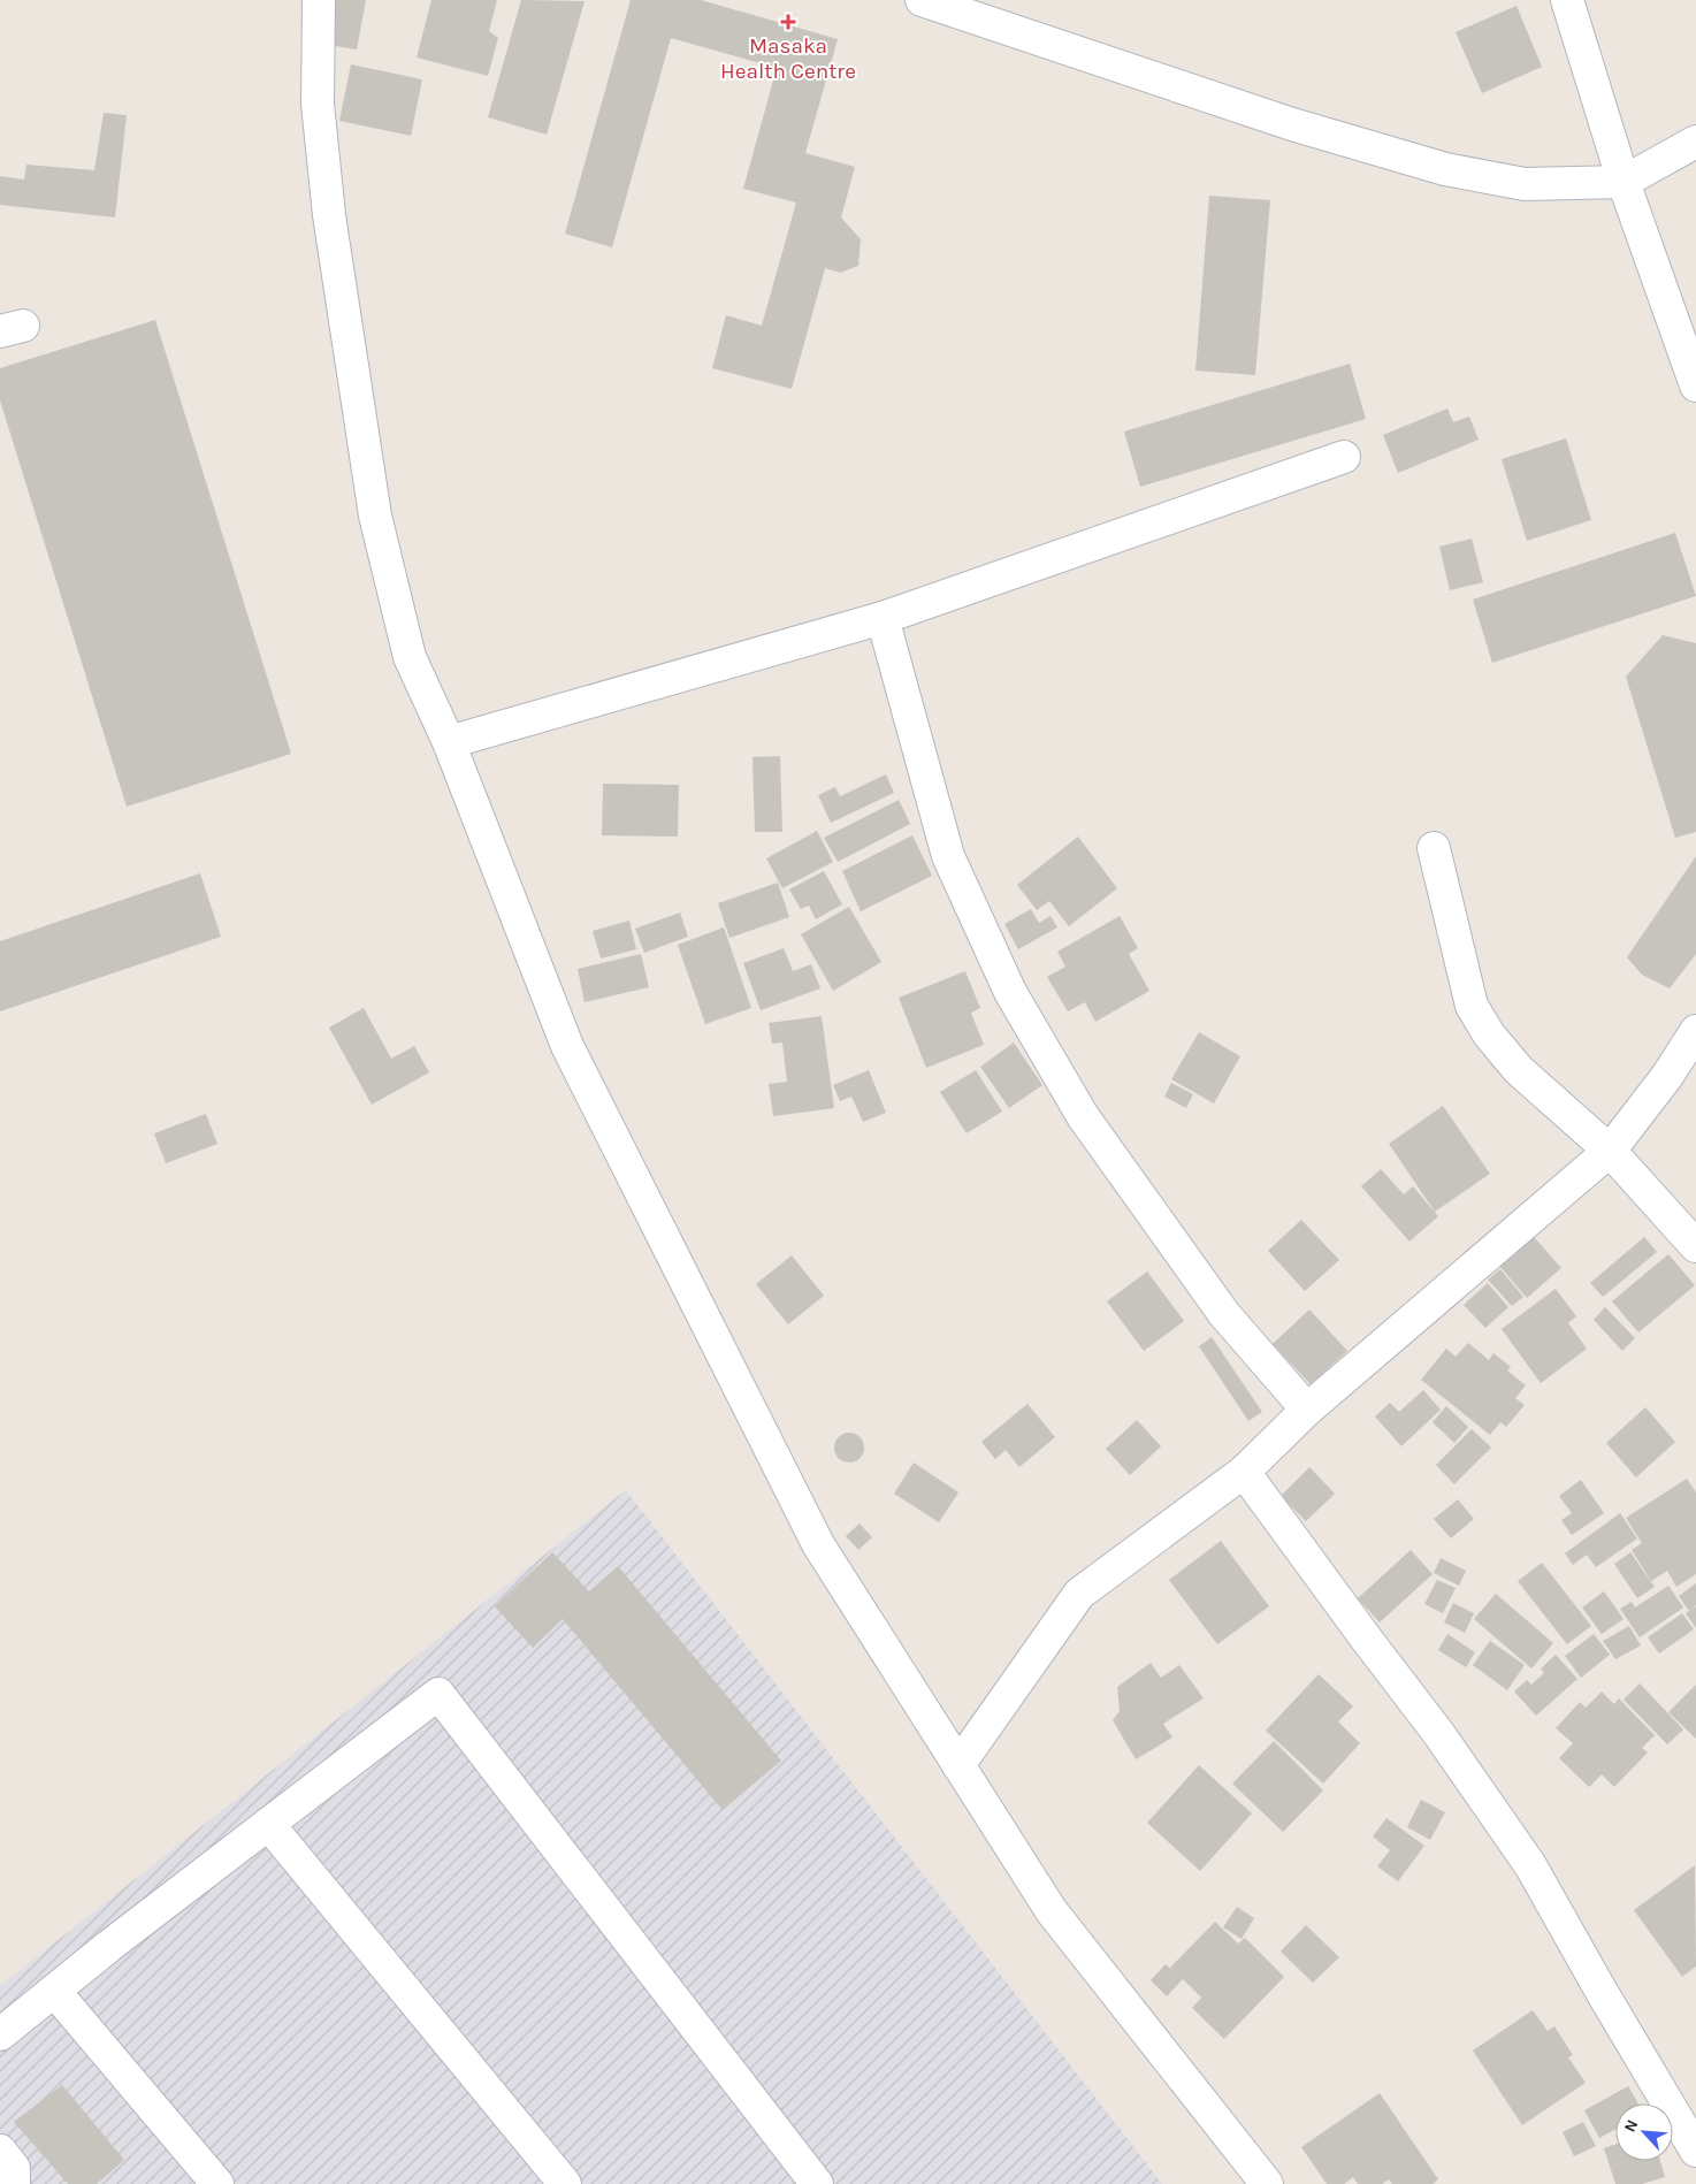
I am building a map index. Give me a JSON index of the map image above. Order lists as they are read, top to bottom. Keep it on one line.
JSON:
{"places":{"health":["Masaka Health Centre"]},"north":"top left"}
